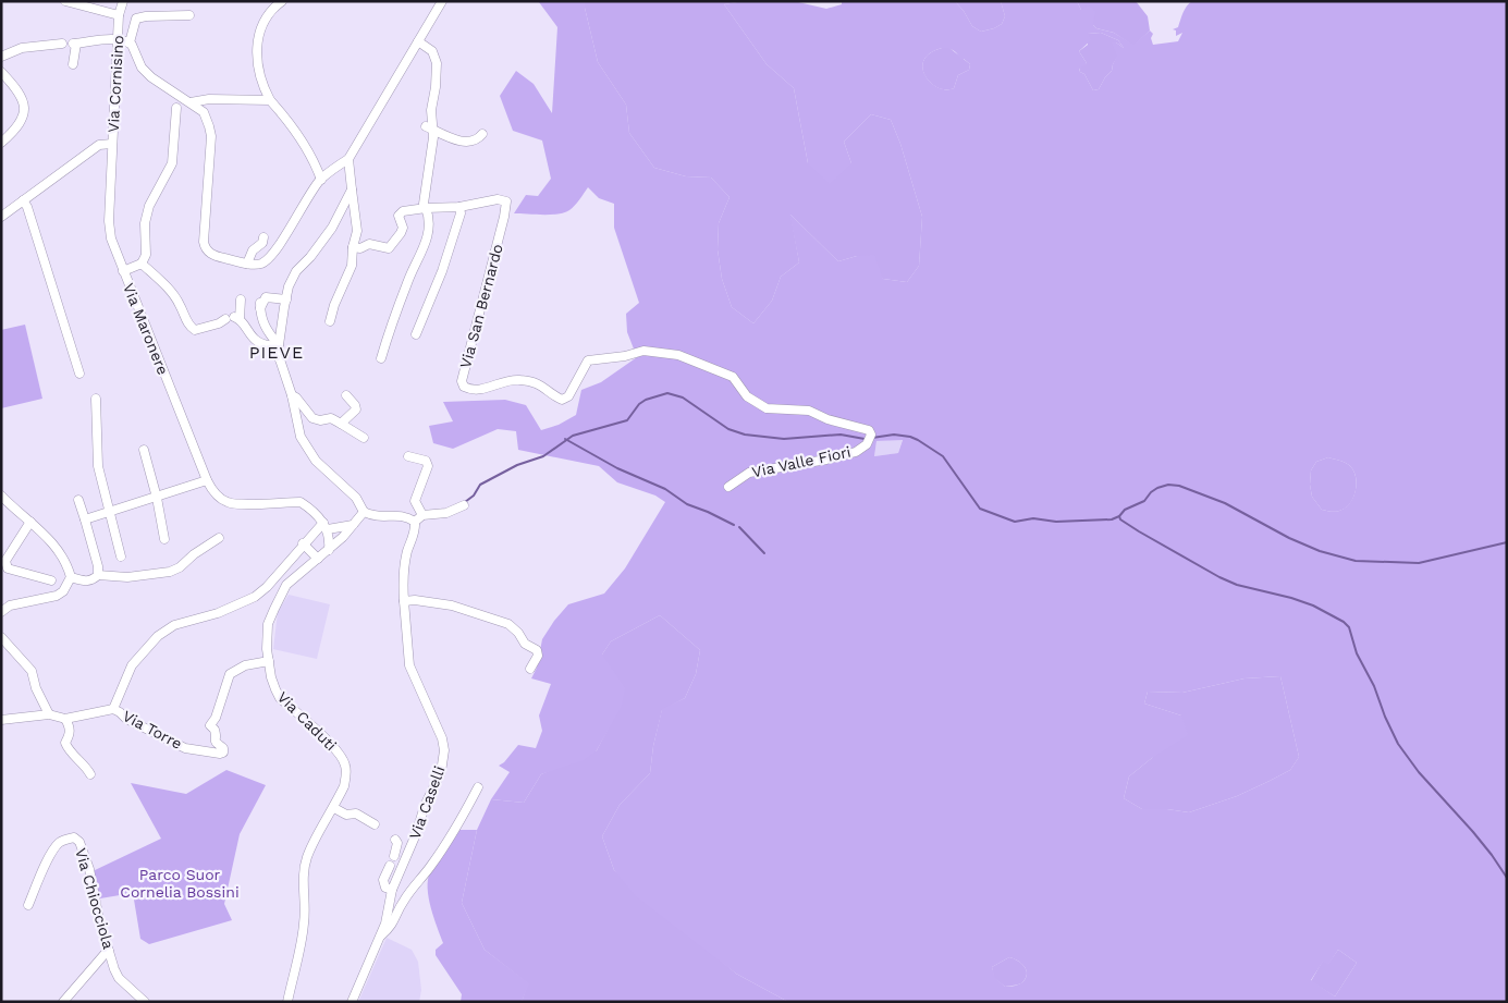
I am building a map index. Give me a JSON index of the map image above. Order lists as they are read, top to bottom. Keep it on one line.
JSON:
{"streets":{"street":["Via Cornisino","Via San Bernardo","Via Maronere","Via Valle Fiori","Via Caduti","Via Torre","Via Caselli","Via Chiocciola"]},"crossings":[["Via Cornisino","Via Maronere"],["Via San Bernardo","Via Valle Fiori"],["Via Caduti","Via Torre"]],"districts":["PIEVE"],"parks":["Parco Suor Cornelia Bossini"]}
